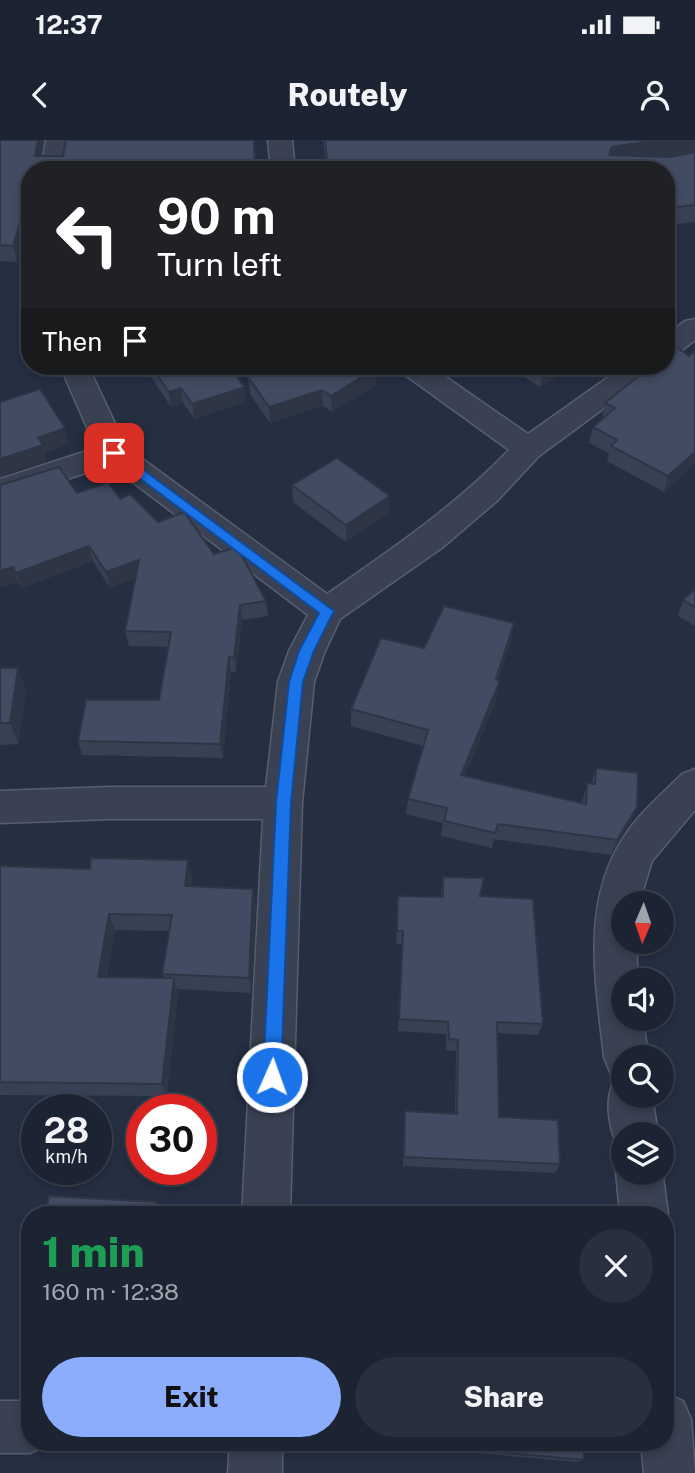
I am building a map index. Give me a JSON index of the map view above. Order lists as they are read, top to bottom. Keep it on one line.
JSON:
{"north":"bottom","page":{"status":"12:37","header":"Routely","turn":["90 m","Turn left"],"then":"Then","speed":"28 km/h","limit":"30","heading":["1 min","160 m · 12:38"],"buttons":["Exit","Share"]}}
